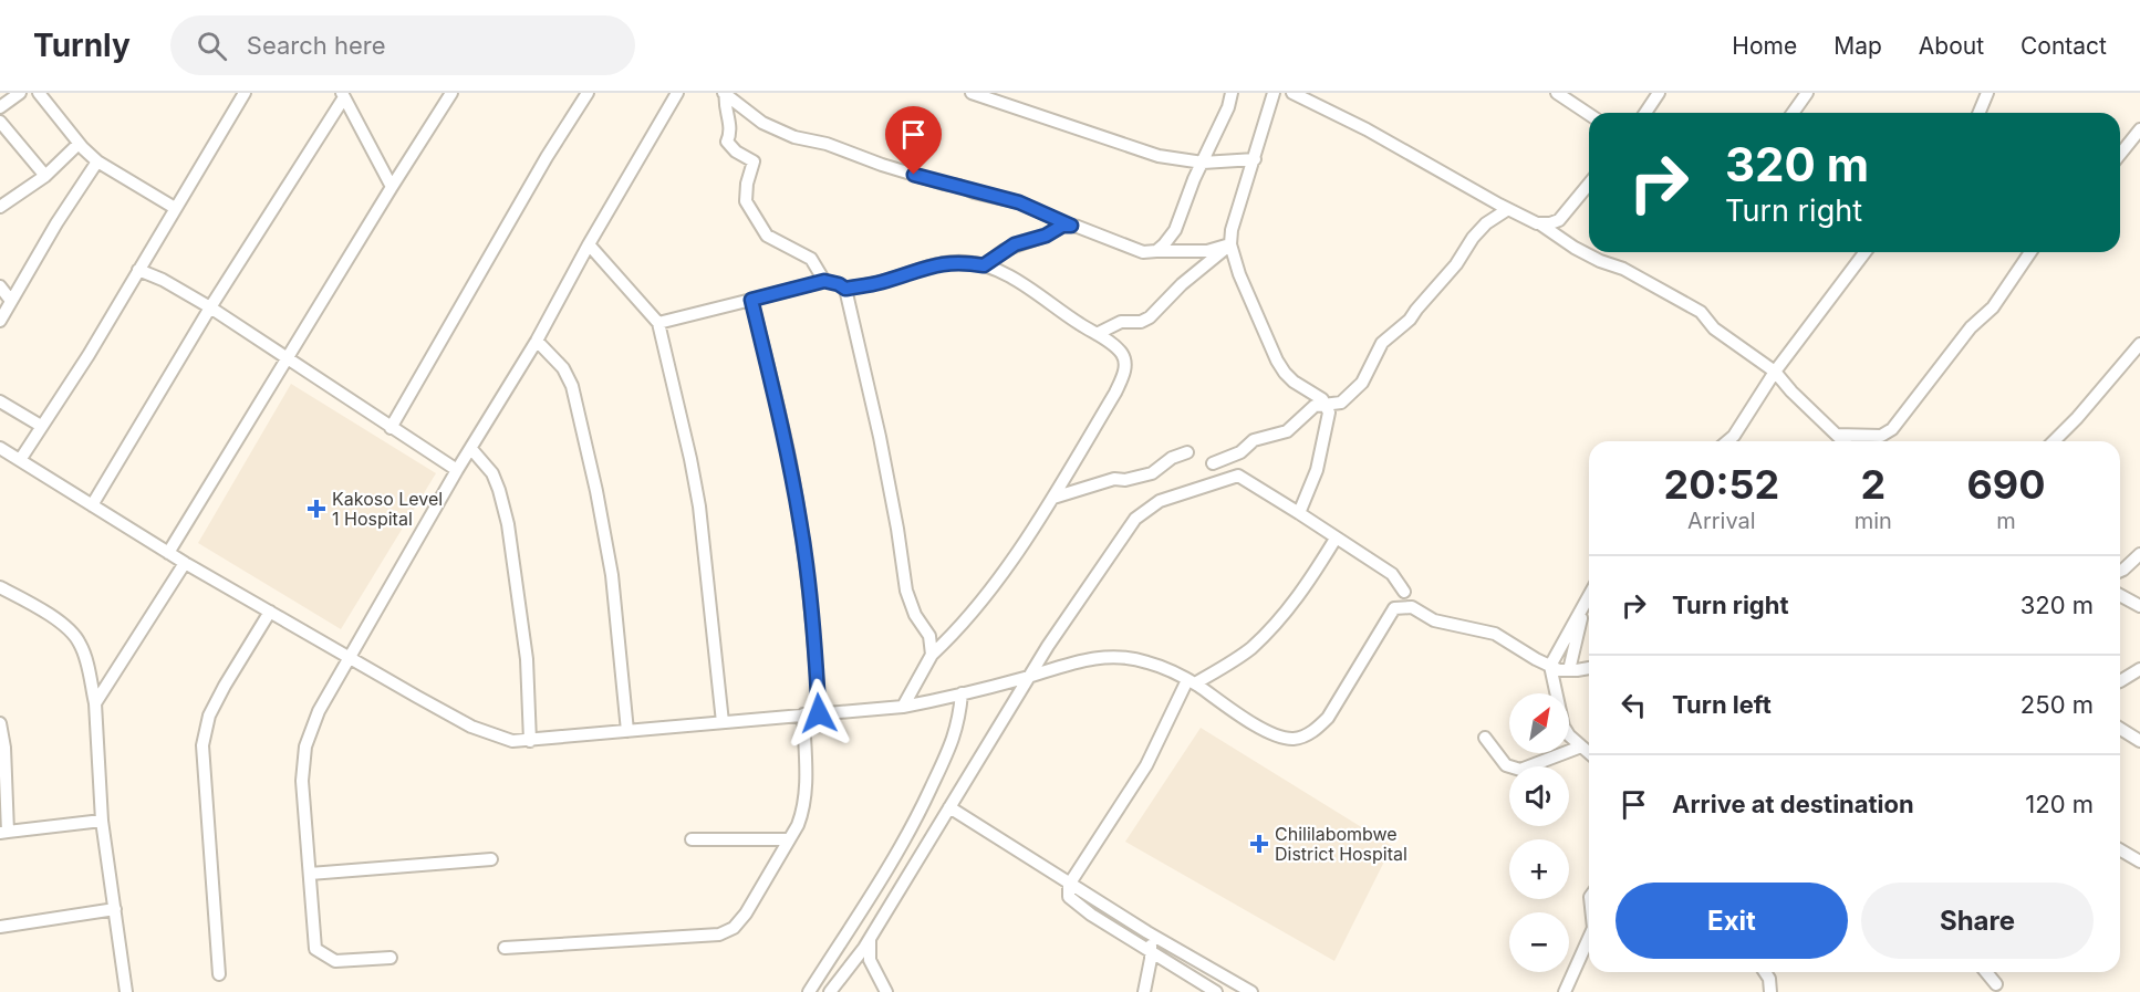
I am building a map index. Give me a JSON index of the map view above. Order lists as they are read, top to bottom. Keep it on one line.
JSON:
{"places":{"health":["Kakoso Level 1 Hospital","Chililabombwe District Hospital"]},"north":"top right","page":{"header":"Turnly","search":"Search here","nav":["Home","Map","About","Contact"],"turn":["320 m","Turn right"],"eta":["20:52","Arrival","2","min","690","m"],"list":[{"name":"Turn right","value":"320 m"},{"name":"Turn left","value":"250 m"},{"name":"Arrive at destination","value":"120 m"}],"map_buttons":["+","−"],"buttons":["Exit","Share"]}}
